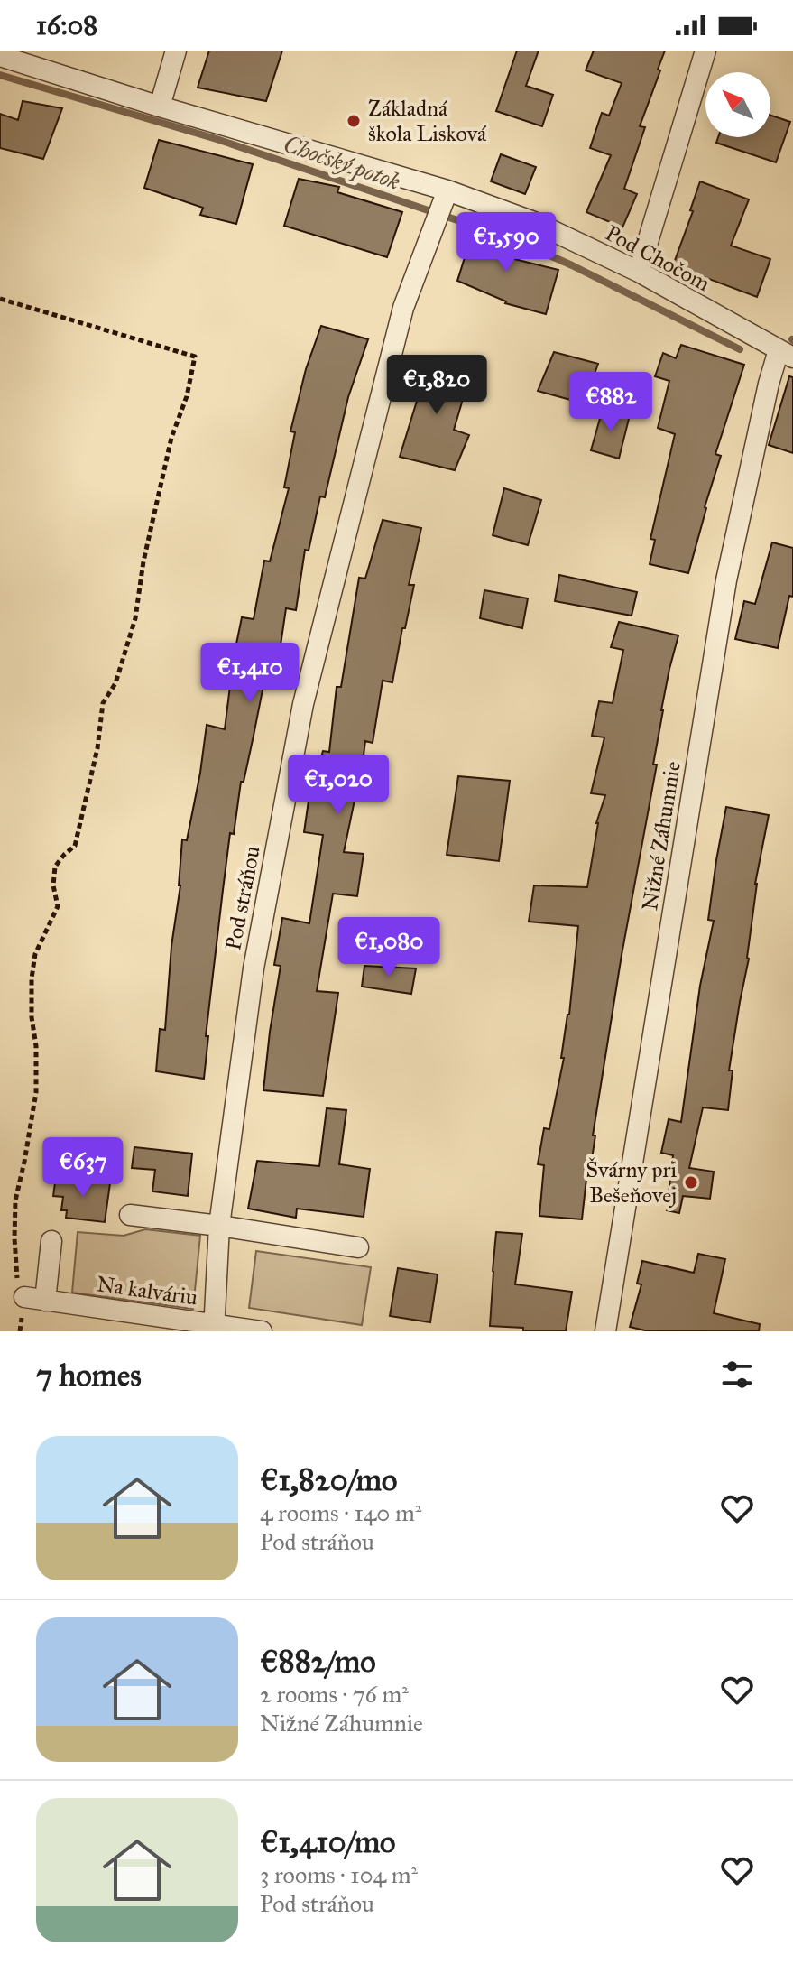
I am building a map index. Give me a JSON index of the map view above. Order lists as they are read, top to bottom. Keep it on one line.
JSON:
{"streets":{"street":["Pod Chočom","Nižné Záhumnie","Pod stráňou","Na kalváriu"]},"crossings":[["Pod Chočom","Nižné Záhumnie"],["Pod Chočom","Pod stráňou"],["Pod stráňou","Na kalváriu"]],"water":["Chočský potok"],"places":["Základná škola Lisková","Švárny pri Bešeňovej"],"north":"top left","page":{"status":"16:08","price":["€1,590","€1,820","€882","€1,410","€1,020","€1,080","€637"],"heading":"7 homes","list":[{"name":"€1,820/mo","note":"4 rooms · 140 m² · Pod stráňou"},{"name":"€882/mo","note":"2 rooms · 76 m² · Nižné Záhumnie"},{"name":"€1,410/mo","note":"3 rooms · 104 m² · Pod stráňou"}]}}
